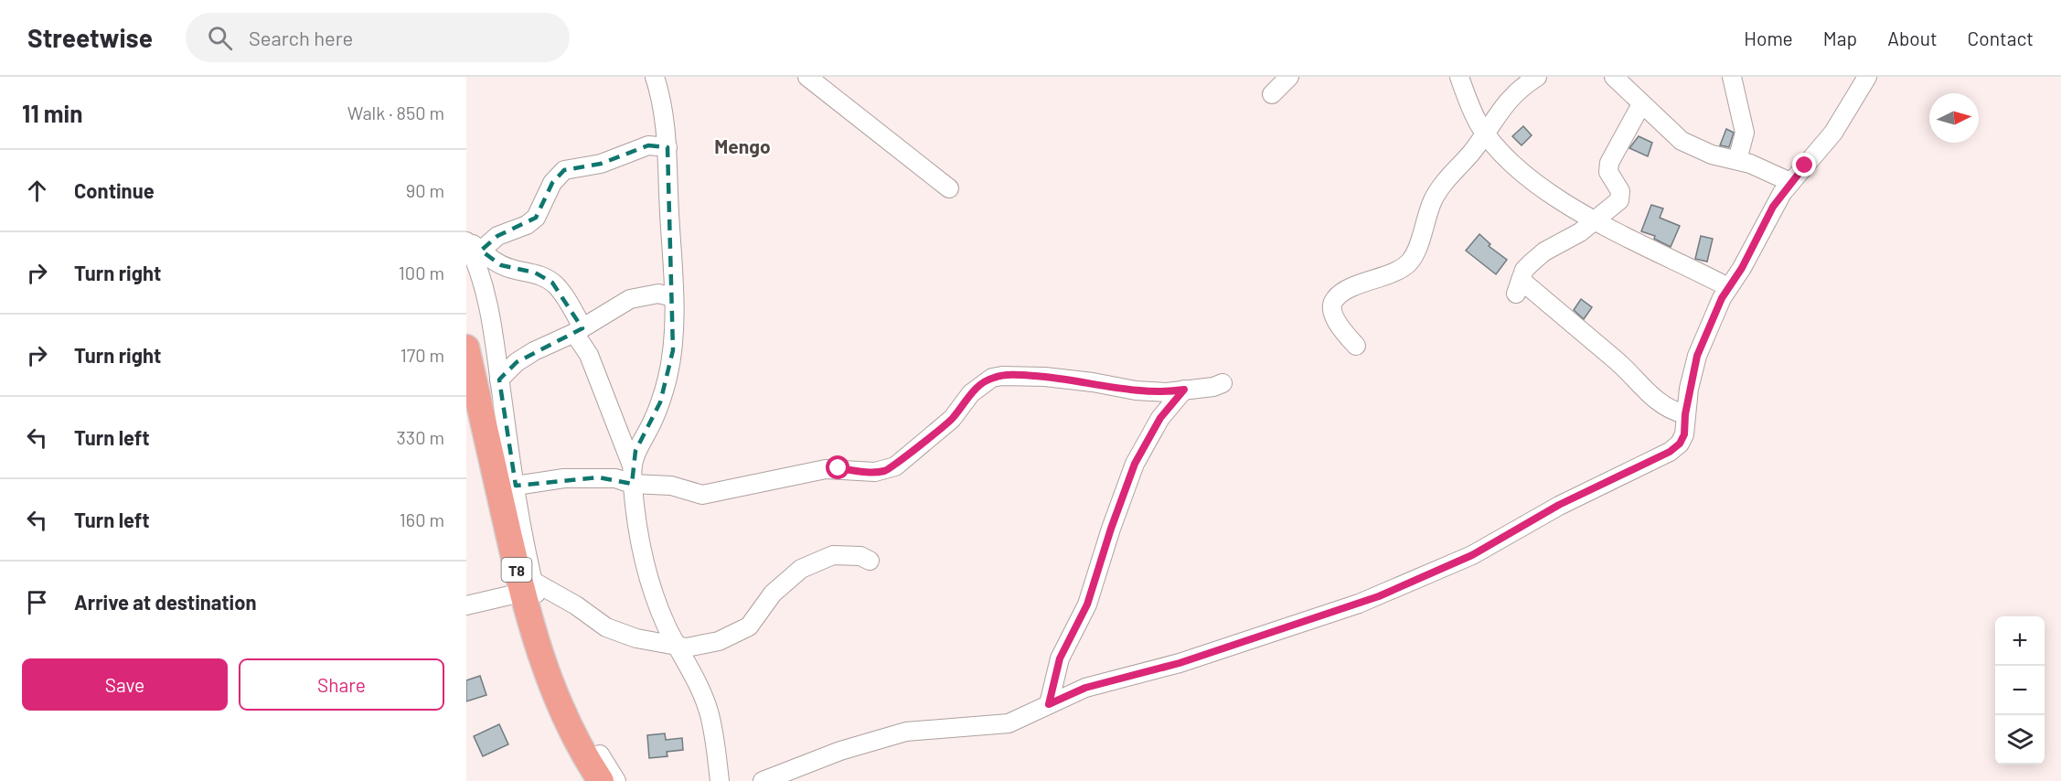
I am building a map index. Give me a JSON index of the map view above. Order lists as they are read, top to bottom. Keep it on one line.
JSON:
{"streets":{"highway":["T8"]},"districts":["Mengo"],"north":"right","page":{"header":"Streetwise","search":"Search here","nav":["Home","Map","About","Contact"],"heading":["11 min","Walk · 850 m"],"list":[["Continue","90 m"],["Turn right","100 m"],["Turn right","170 m"],["Turn left","330 m"],["Turn left","160 m"],"Arrive at destination"],"map_buttons":["+","−"],"buttons":["Save","Share"]}}
